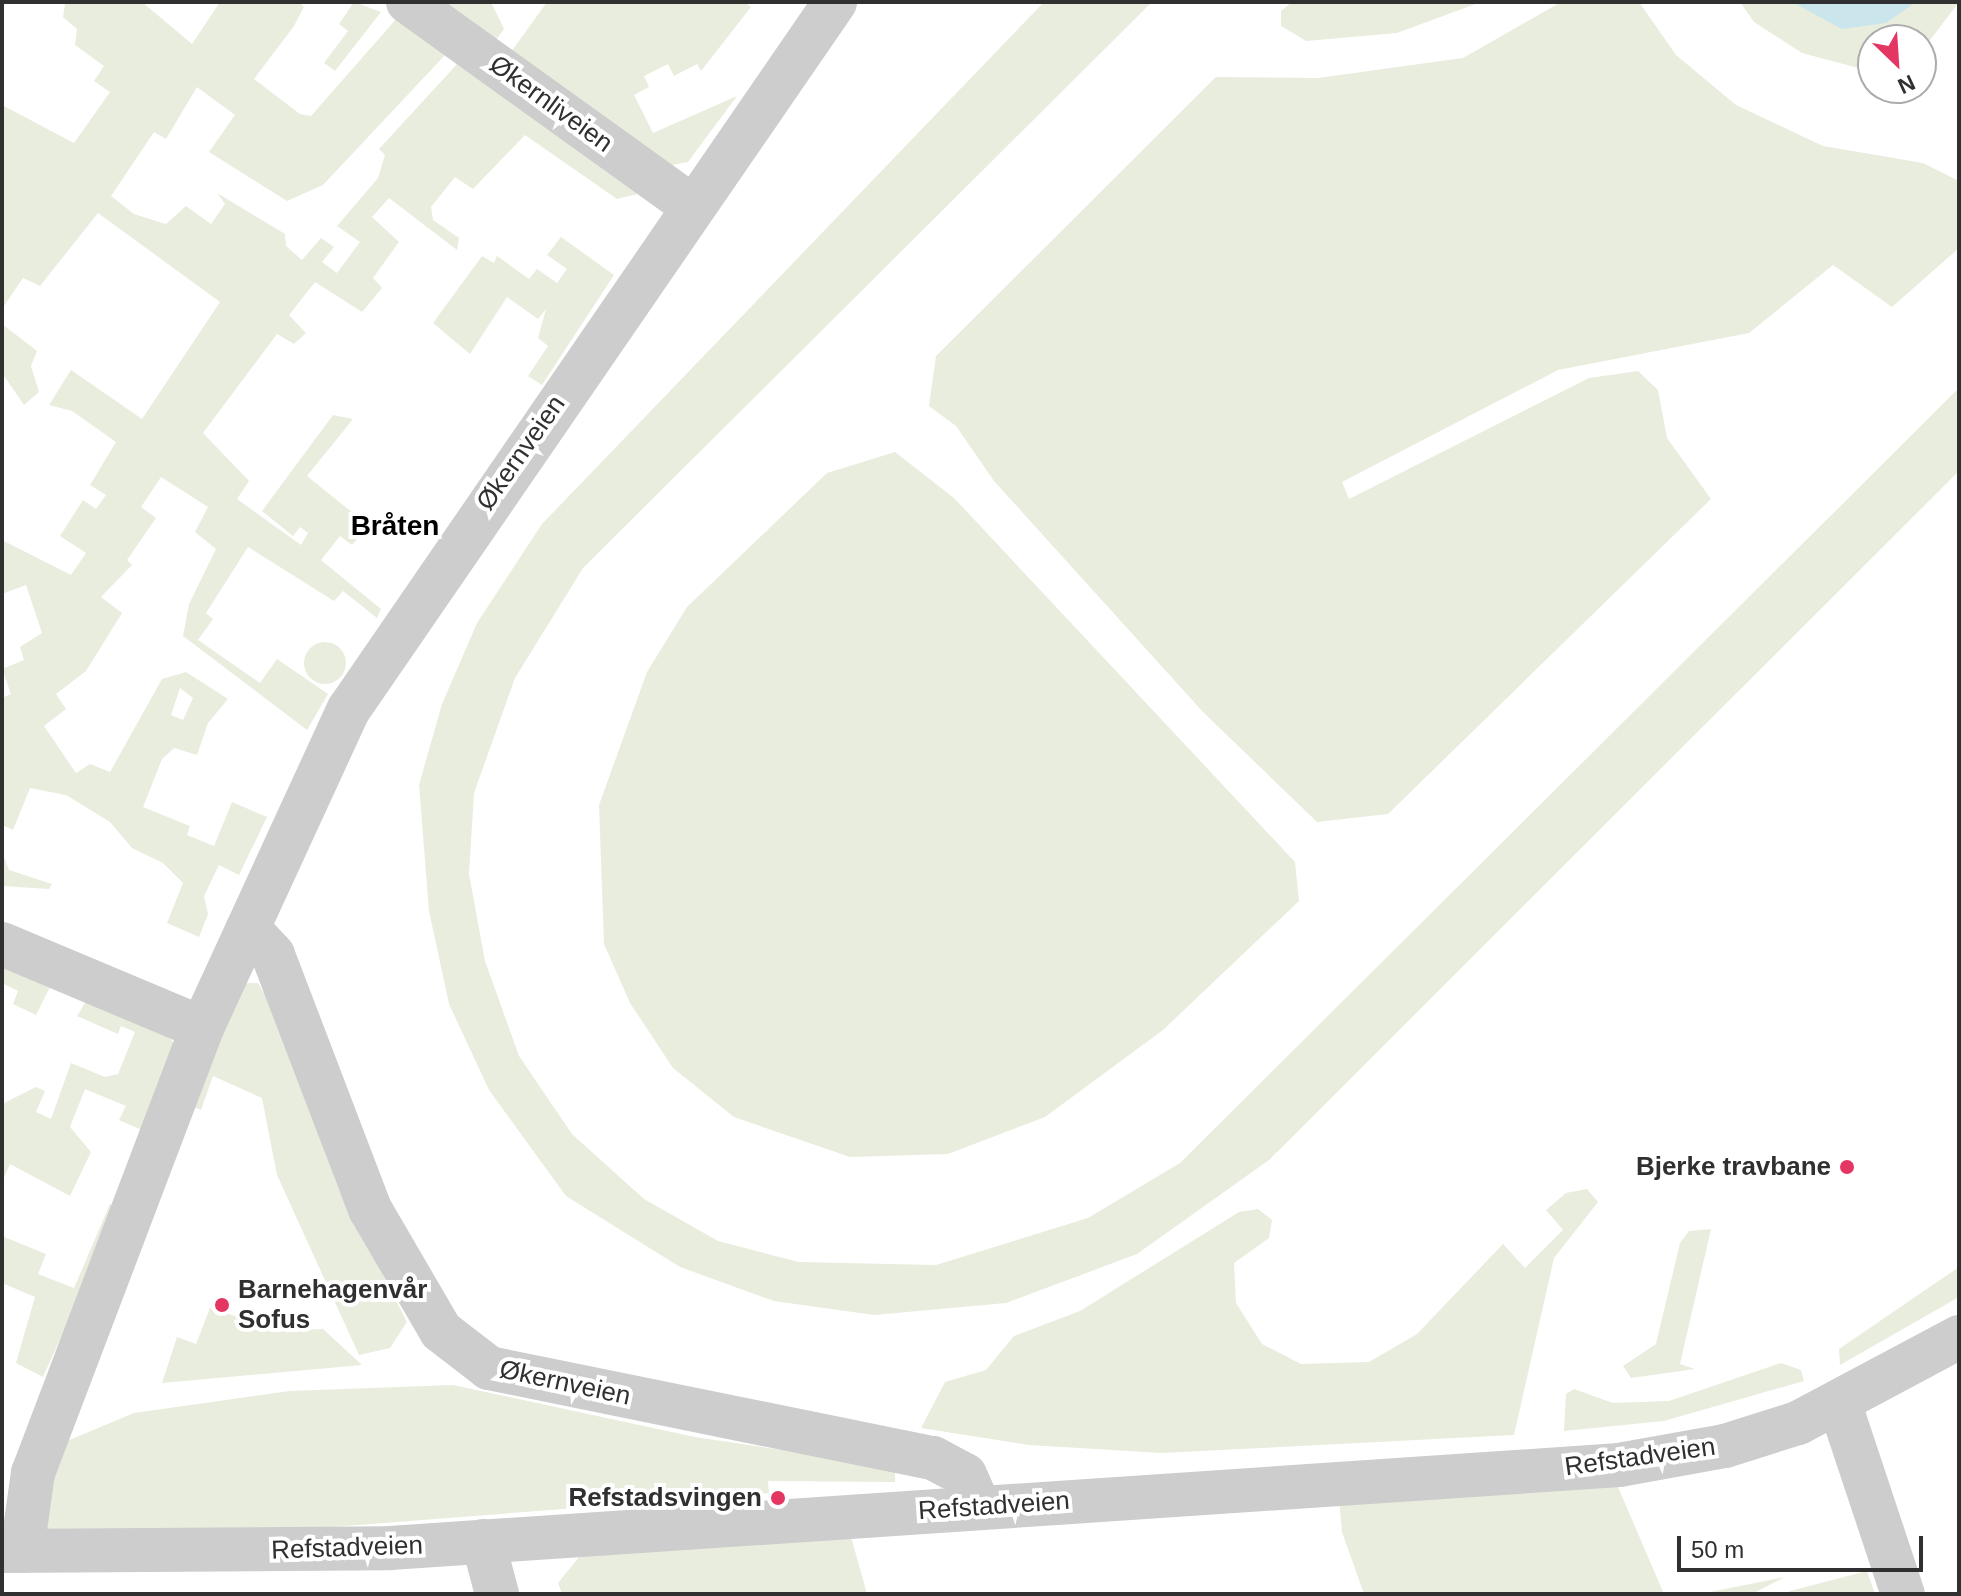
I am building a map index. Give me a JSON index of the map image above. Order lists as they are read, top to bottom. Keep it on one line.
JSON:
{"streets":{"street":["Økernliveien","Økernveien","Refstadveien"]},"crossings":[["Økernliveien","Økernveien"],["Økernveien","Refstadveien"]],"districts":["Bråten"],"places":["Bjerke travbane","Barnehagenvår Sofus","Refstadsvingen"],"scale_bar":"50 m","north":"bottom right"}
